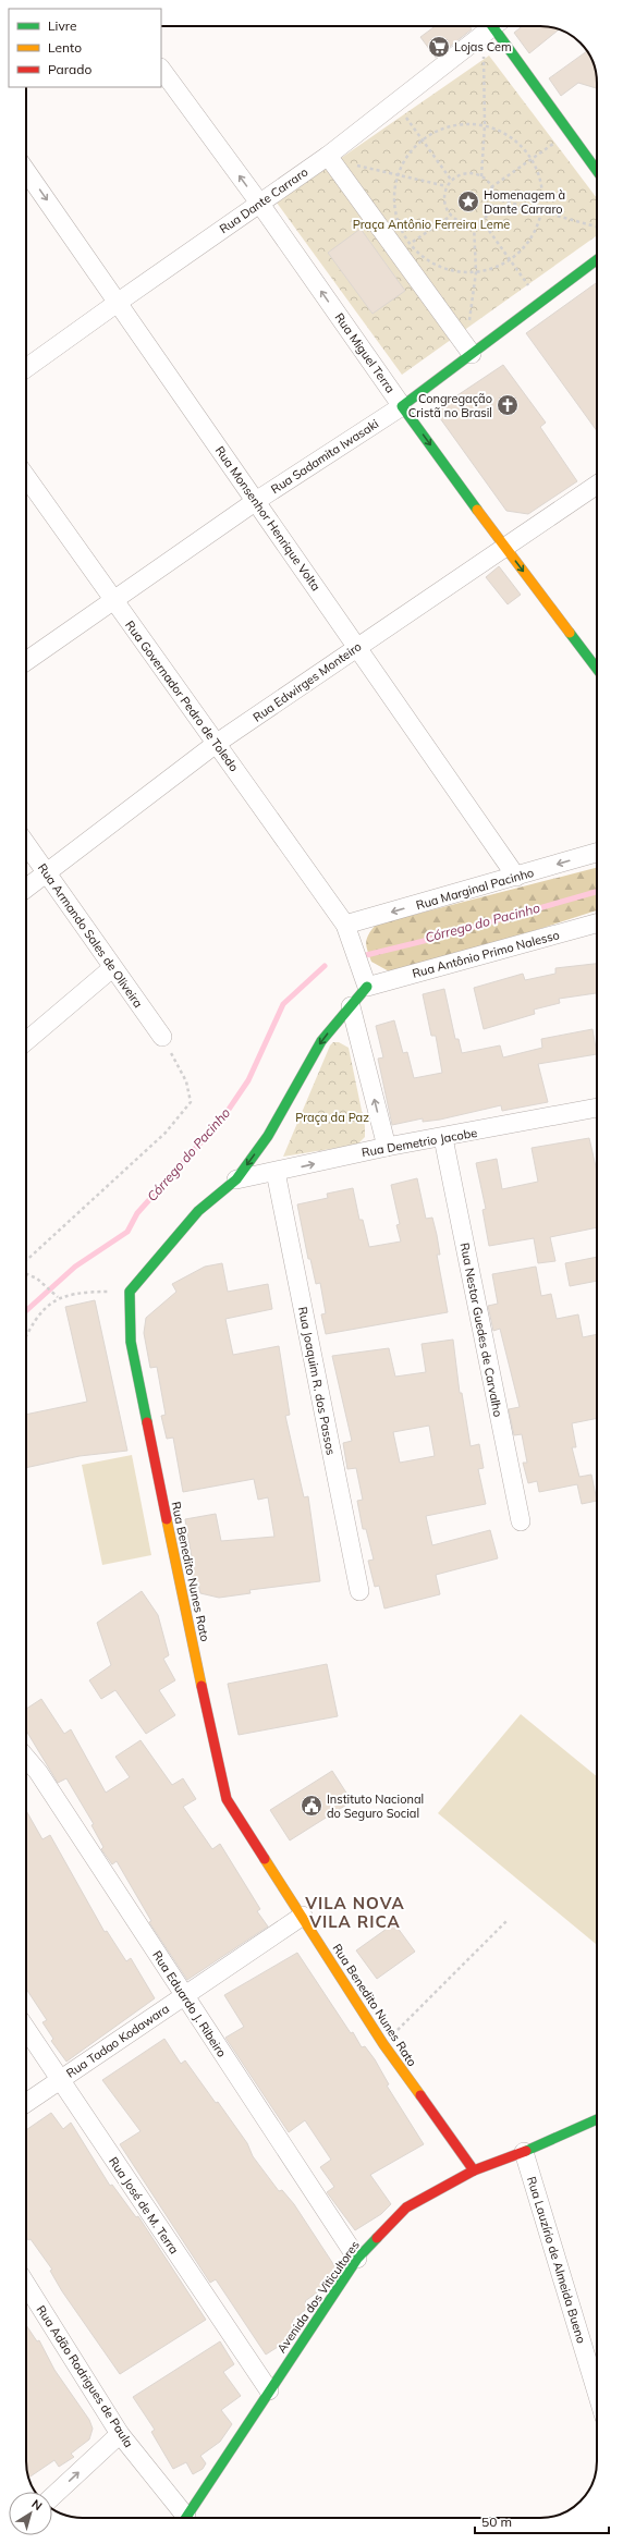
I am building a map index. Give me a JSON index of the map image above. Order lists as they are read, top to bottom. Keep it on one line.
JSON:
{"streets":{"main road":["Rua Miguel Terra","Rua Sadamita Iwasaki","Rua Benedito Nunes Rato","Avenida dos Viticultores"],"street":["Rua Dante Carraro","Rua Monsenhor Henrique Volta","Rua Edwirges Monteiro","Rua Governador Pedro de Toledo","Rua Marginal Pacinho","Rua Armando Sales de Oliveira","Rua Antônio Primo Nalesso","Rua Demetrio Jacobe","Rua Nestor Guedes de Carvalho","Rua Joaquim R. dos Passos","Rua Eduardo J. Ribeiro","Rua Tadao Kodawara","Rua José de M. Terra","Rua Lauzírio de Almeida Bueno","Rua Adão Rodrigues de Paula"]},"crossings":[["Rua Dante Carraro","Rua Miguel Terra"],["Rua Dante Carraro","Rua Monsenhor Henrique Volta"],["Rua Miguel Terra","Rua Sadamita Iwasaki"],["Rua Miguel Terra","Rua Edwirges Monteiro"],["Rua Sadamita Iwasaki","Rua Monsenhor Henrique Volta"],["Rua Sadamita Iwasaki","Rua Governador Pedro de Toledo"],["Rua Monsenhor Henrique Volta","Rua Edwirges Monteiro"],["Rua Monsenhor Henrique Volta","Rua Marginal Pacinho"],["Rua Edwirges Monteiro","Rua Governador Pedro de Toledo"],["Rua Edwirges Monteiro","Rua Armando Sales de Oliveira"],["Rua Governador Pedro de Toledo","Rua Marginal Pacinho"],["Rua Governador Pedro de Toledo","Rua Antônio Primo Nalesso"],["Rua Demetrio Jacobe","Rua Nestor Guedes de Carvalho"],["Rua Demetrio Jacobe","Rua Joaquim R. dos Passos"],["Rua Benedito Nunes Rato","Rua Tadao Kodawara"],["Rua Benedito Nunes Rato","Avenida dos Viticultores"],["Rua Eduardo J. Ribeiro","Rua Tadao Kodawara"],["Rua Eduardo J. Ribeiro","Avenida dos Viticultores"],["Rua Tadao Kodawara","Rua José de M. Terra"],["Rua José de M. Terra","Avenida dos Viticultores"],["Rua Lauzírio de Almeida Bueno","Avenida dos Viticultores"]],"one_way":["Rua Marginal Pacinho"],"districts":["VILA NOVA VILA RICA"],"water":["Córrego do Pacinho"],"parks":["Praça Antônio Ferreira Leme","Praça da Paz"],"places":{"supermarket":["Lojas Cem"],"place":["Homenagem à Dante Carraro"],"church":["Congregação Cristã no Brasil"],"public building":["Instituto Nacional do Seguro Social"]},"legend":["Livre","Lento","Parado"],"scale_bar":"50 m","north":"top right"}
